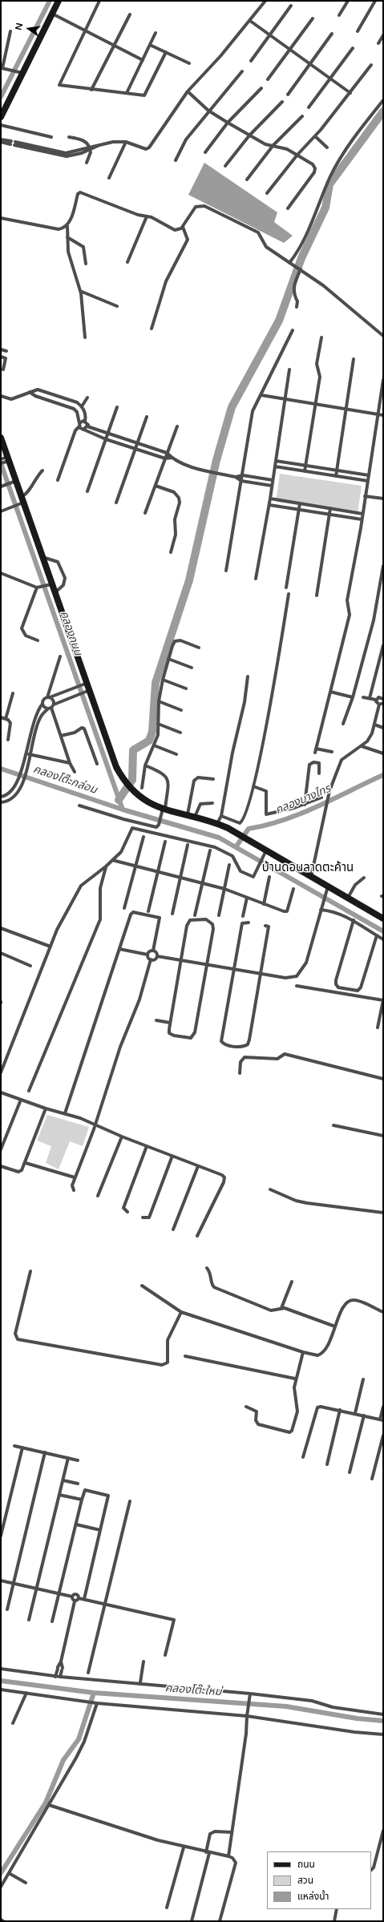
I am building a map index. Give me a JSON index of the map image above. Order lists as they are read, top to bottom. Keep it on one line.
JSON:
{"districts":["บ้านดอนลาดตะค้าน"],"water":["คลองถนน","คลองโต๊ะกล่อม","คลองบางไทร","คลองโต๊ะใหม่"],"legend":["ถนน","สวน","แหล่งน้ำ"],"north":"left"}
